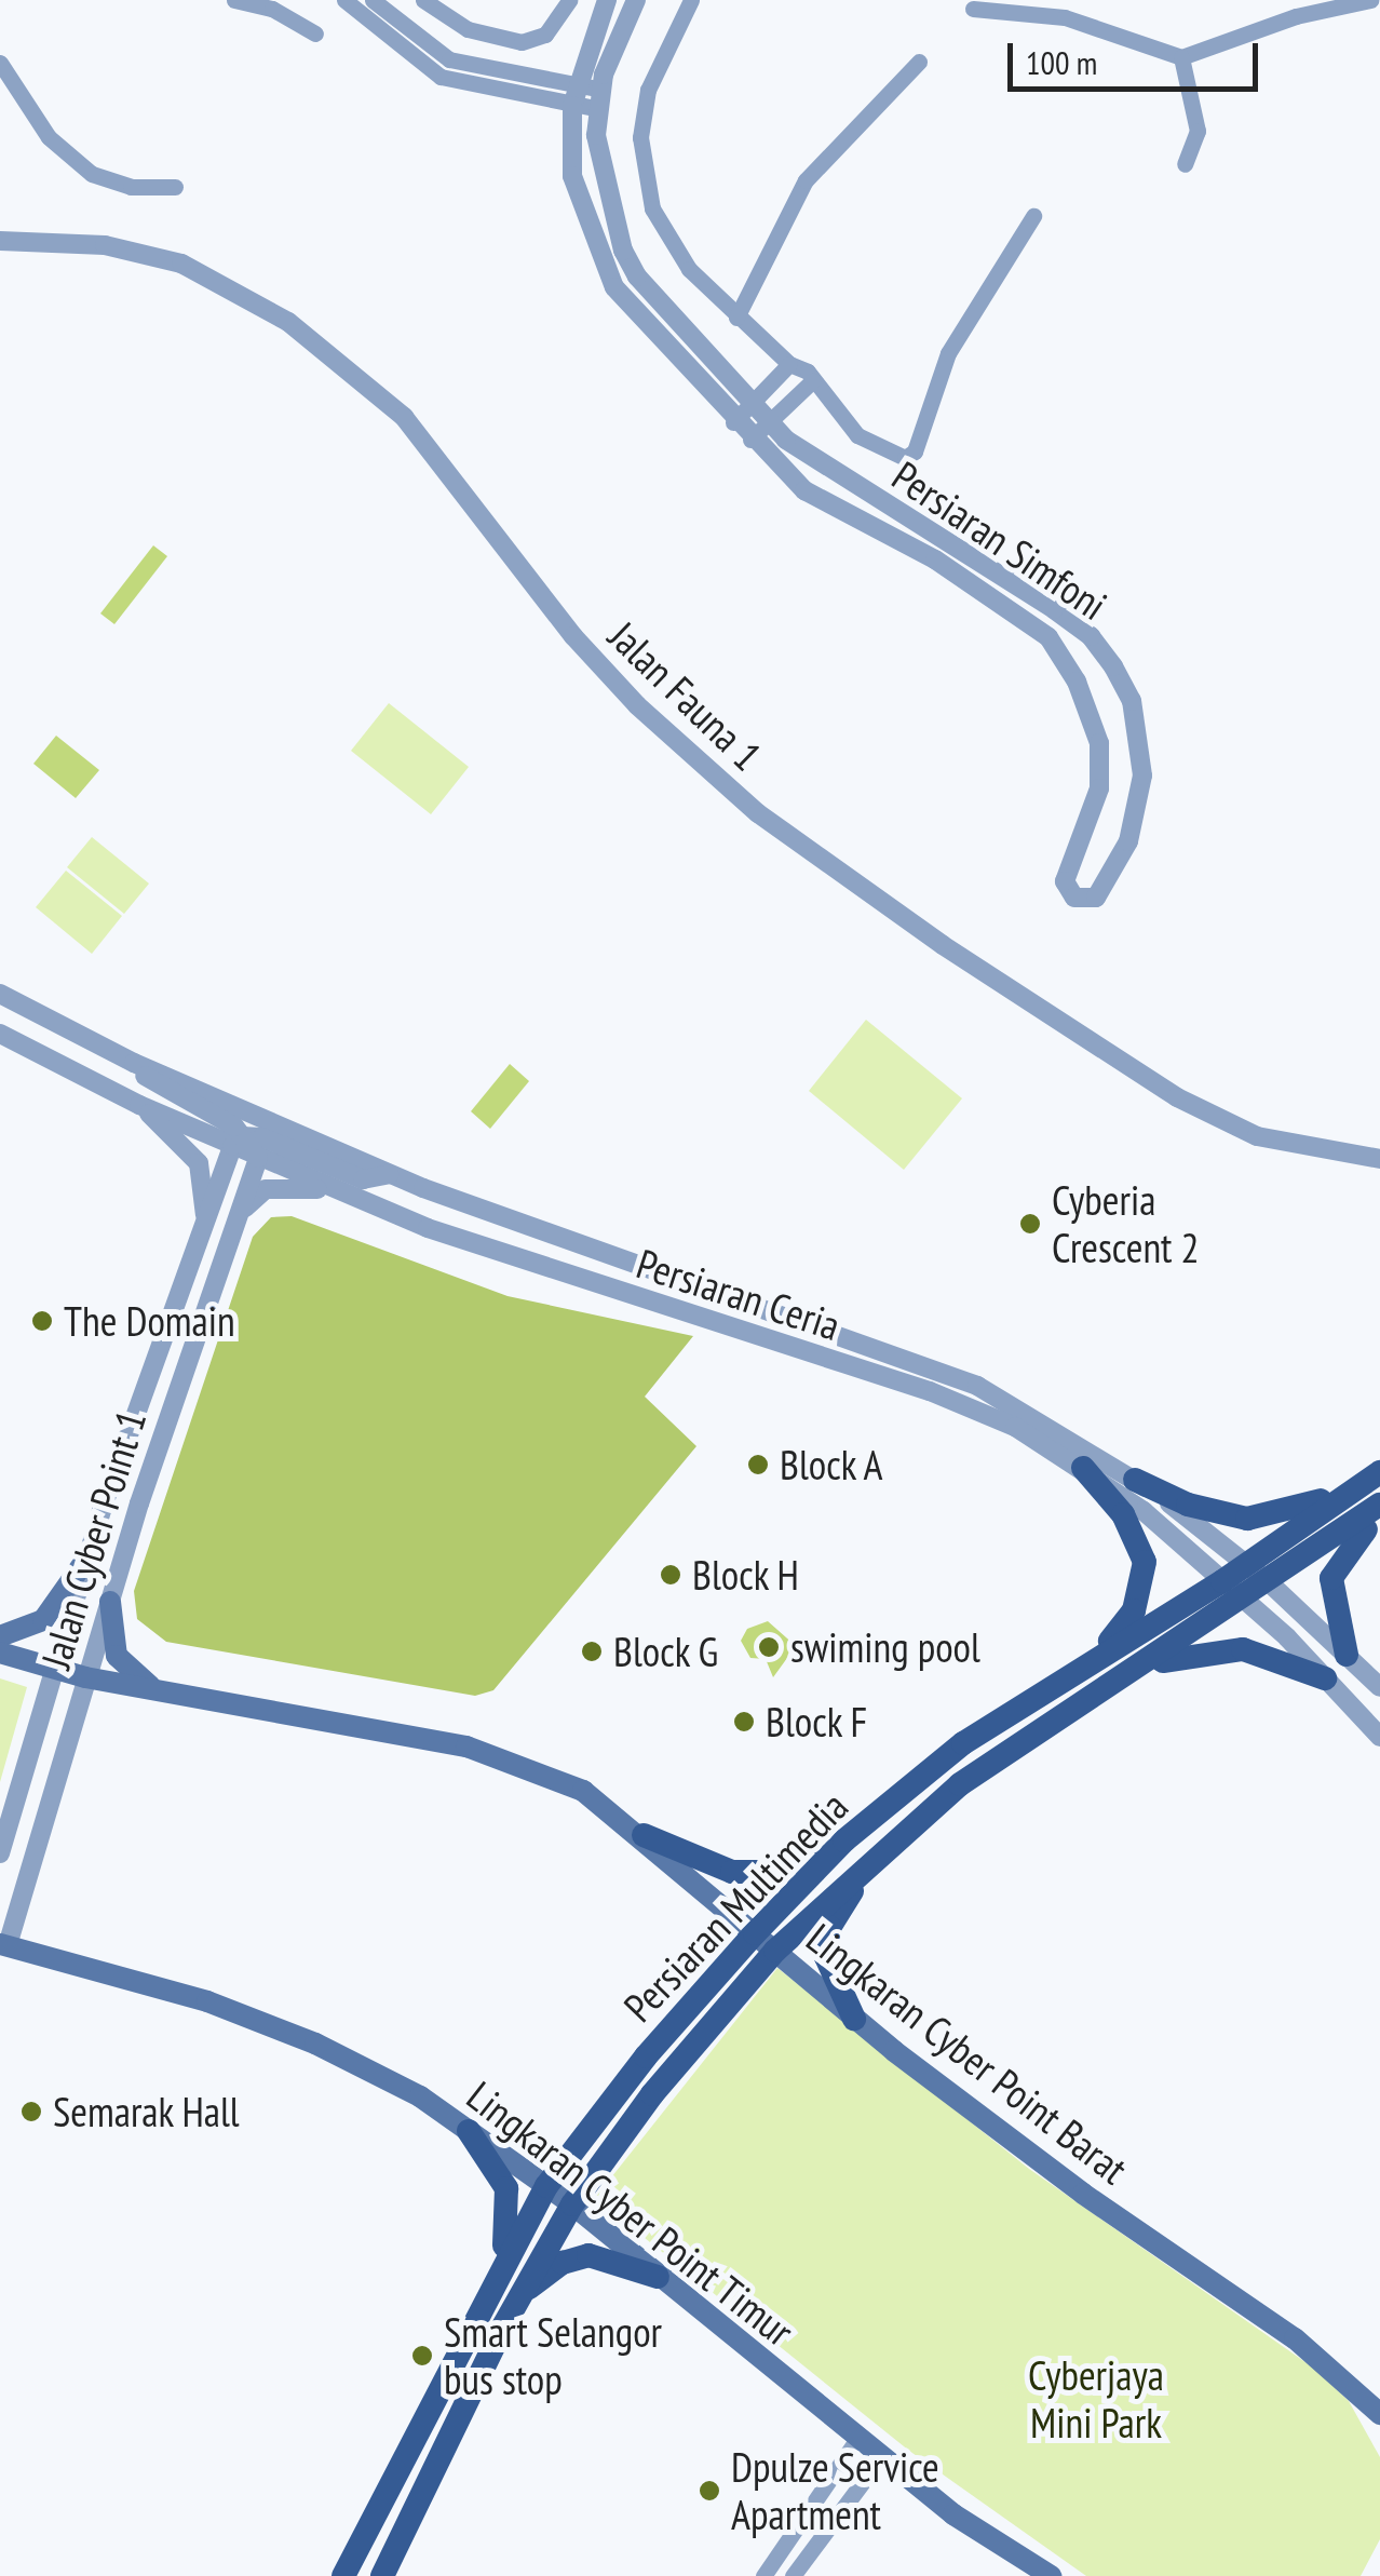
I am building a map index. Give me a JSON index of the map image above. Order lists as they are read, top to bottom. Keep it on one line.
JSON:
{"streets":{"main road":["Persiaran Multimedia","Lingkaran Cyber Point Barat","Lingkaran Cyber Point Timur"],"street":["Persiaran Simfoni","Jalan Fauna 1","Persiaran Ceria","Jalan Cyber Point 1"]},"crossings":[["Persiaran Ceria","Jalan Cyber Point 1"],["Persiaran Ceria","Persiaran Multimedia"],["Jalan Cyber Point 1","Lingkaran Cyber Point Barat"],["Jalan Cyber Point 1","Lingkaran Cyber Point Timur"],["Persiaran Multimedia","Lingkaran Cyber Point Barat"],["Persiaran Multimedia","Lingkaran Cyber Point Timur"]],"parks":["Cyberjaya Mini Park"],"places":["Cyberia Crescent 2","The Domain","Block A","Block H","swiming pool","Block G","Block F","Semarak Hall","Smart Selangor bus stop","Dpulze Service Apartment"],"scale_bar":"100 m"}
